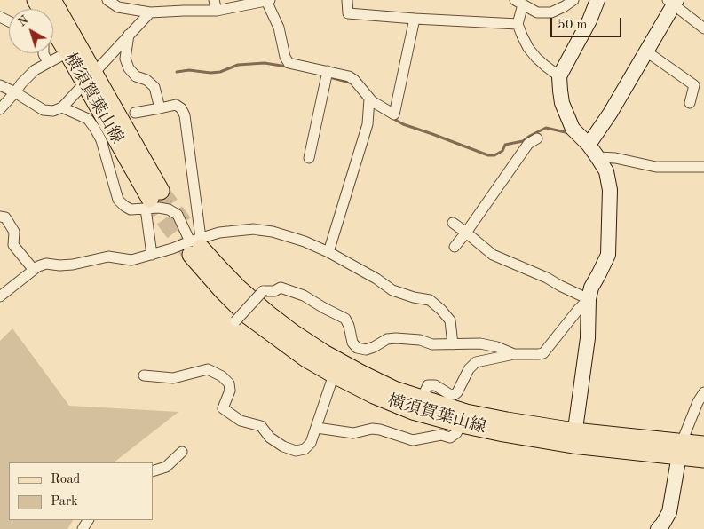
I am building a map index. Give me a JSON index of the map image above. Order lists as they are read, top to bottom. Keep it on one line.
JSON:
{"streets":{"main road":["横須賀葉山線"]},"legend":["Road","Park"],"scale_bar":"50 m","north":"top left"}
